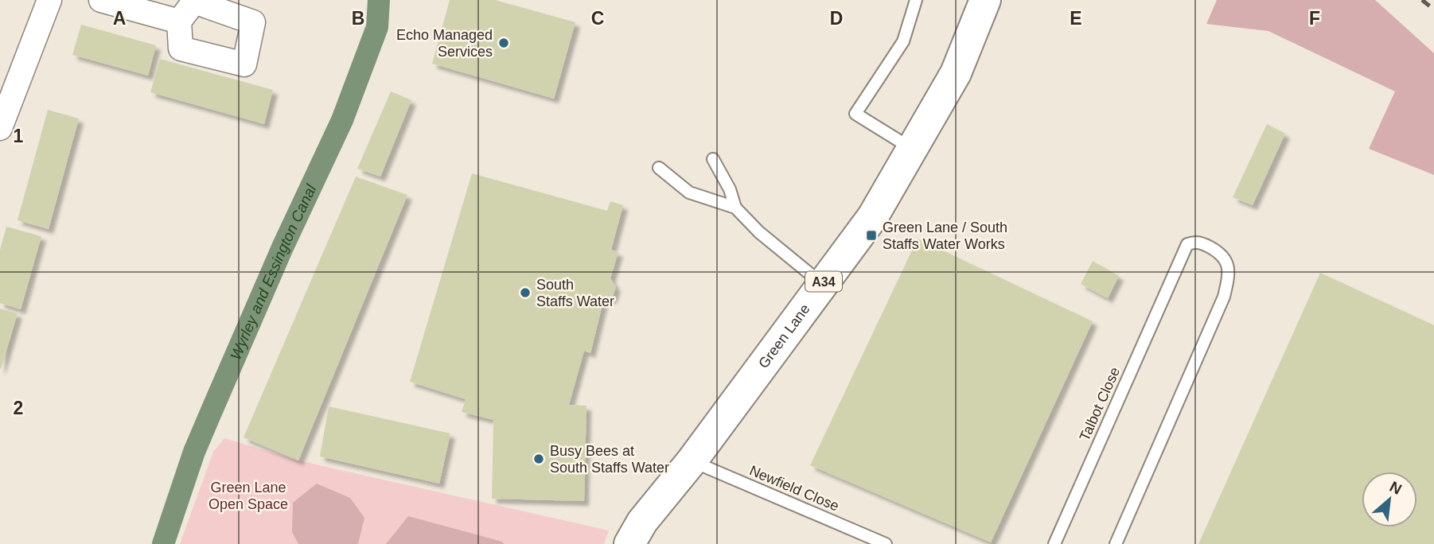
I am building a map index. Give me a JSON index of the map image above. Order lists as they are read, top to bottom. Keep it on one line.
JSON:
{"streets":{"highway":["A34","Green Lane"],"lane":["Talbot Close","Newfield Close"]},"crossings":[["Green Lane","Newfield Close"]],"water":["Wyrley and Essington Canal"],"parks":["Green Lane Open Space"],"places":{"other":["Echo Managed Services","South Staffs Water","Busy Bees at South Staffs Water"],"transit":["Green Lane / South Staffs Water Works"]},"north":"top right","grid":{"columns":["A","B","C","D","E","F"],"rows":["1","2"]}}
